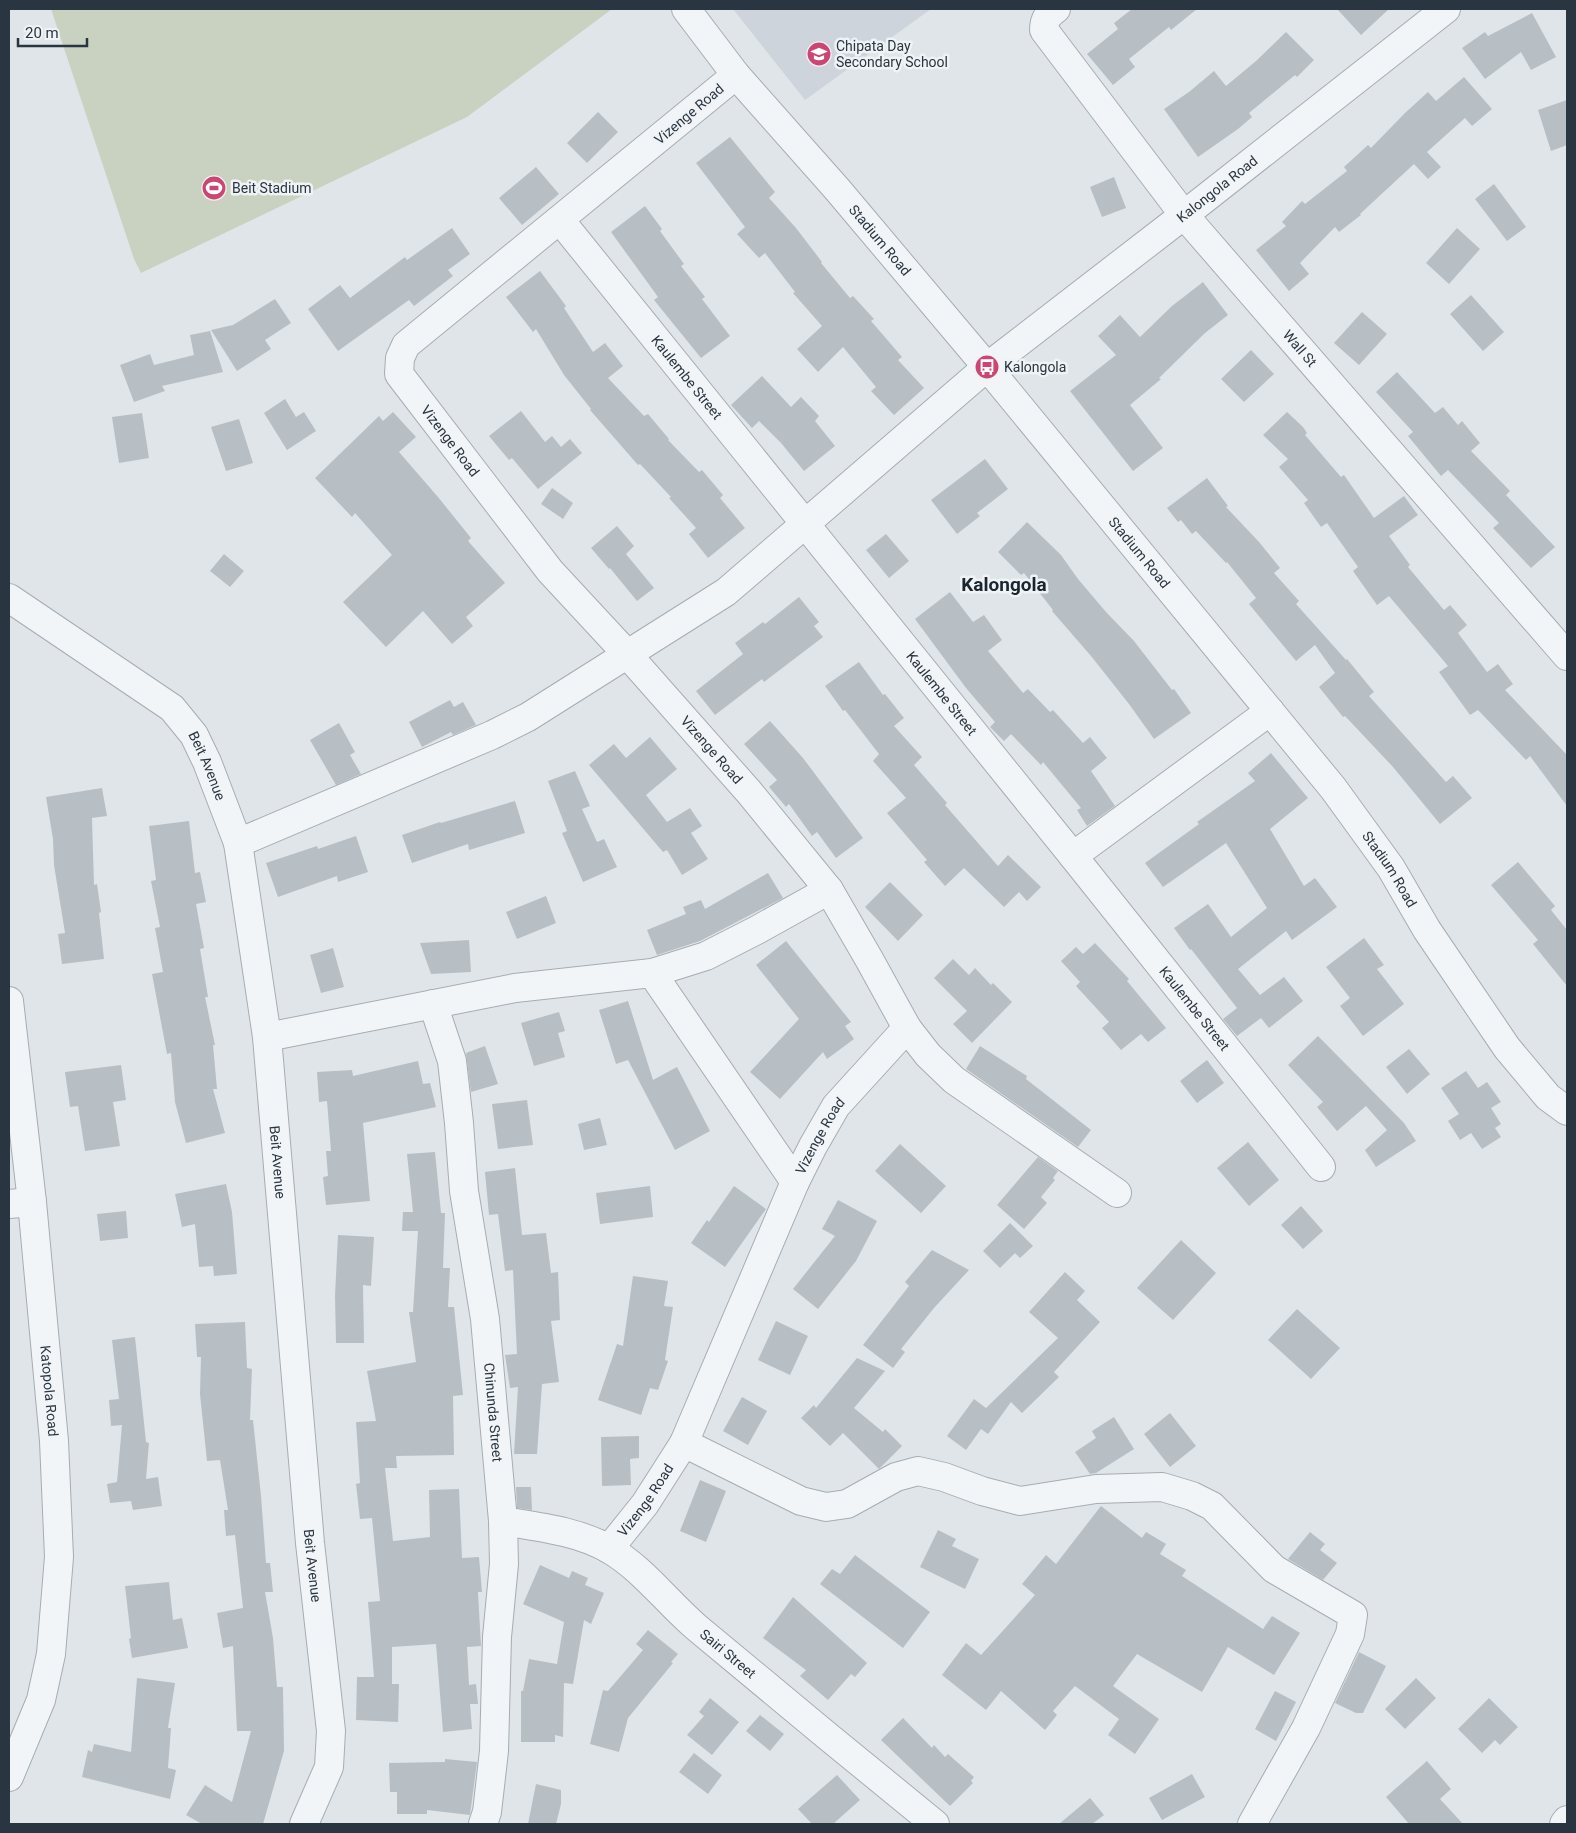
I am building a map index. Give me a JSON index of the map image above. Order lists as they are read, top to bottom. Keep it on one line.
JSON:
{"streets":{"street":["Vizenge Road","Kalongola Road","Stadium Road","Wall St","Kaulembe Street","Beit Avenue","Katopola Road","Chinunda Street","Sairi Street"]},"crossings":[["Vizenge Road","Kalongola Road"],["Vizenge Road","Stadium Road"],["Vizenge Road","Kaulembe Street"],["Vizenge Road","Sairi Street"],["Kalongola Road","Stadium Road"],["Kalongola Road","Wall St"],["Kalongola Road","Kaulembe Street"],["Kalongola Road","Beit Avenue"],["Chinunda Street","Sairi Street"]],"districts":["Kalongola"],"places":{"school or university":["Chipata Day Secondary School"],"sports":["Beit Stadium"],"bus stop":["Kalongola"]},"scale_bar":"20 m"}
